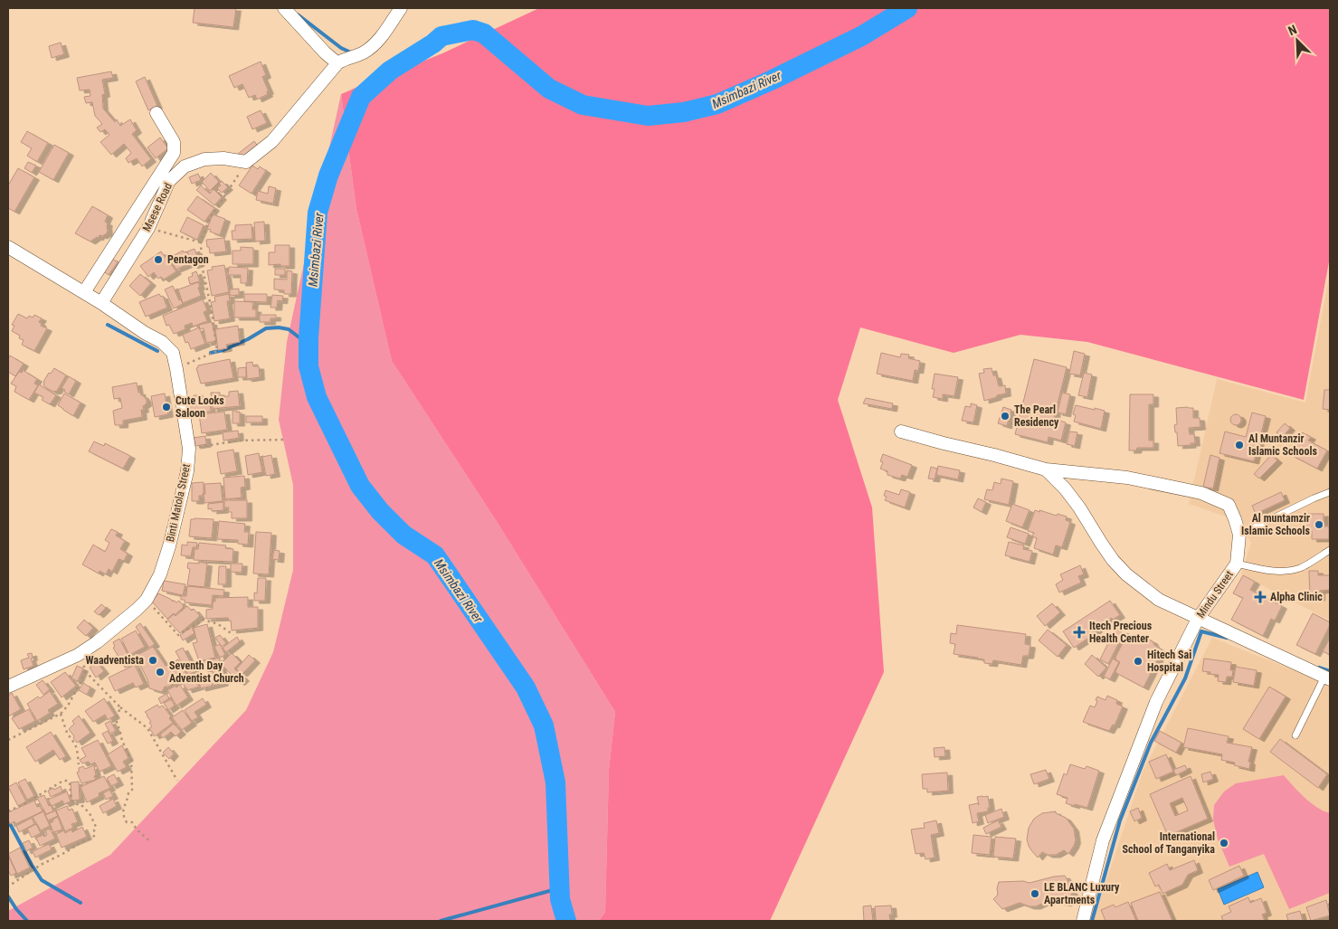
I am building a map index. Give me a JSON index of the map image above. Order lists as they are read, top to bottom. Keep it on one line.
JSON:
{"streets":{"street":["Msese Road","Binti Matola Street","Mindu Street"]},"crossings":[["Msese Road","Binti Matola Street"]],"water":["Msimbazi River"],"places":{"other":["Pentagon","Cute Looks Saloon","The Pearl Residency","Al Muntanzir Islamic Schools","Al muntamzir Islamic Schools","Waadventista","Hitech Sai Hospital","Seventh Day Adventist Church","International School of Tanganyika","LE BLANC Luxury Apartments"],"health":["Alpha Clinic","Itech Precious Health Center"]},"north":"top left"}
